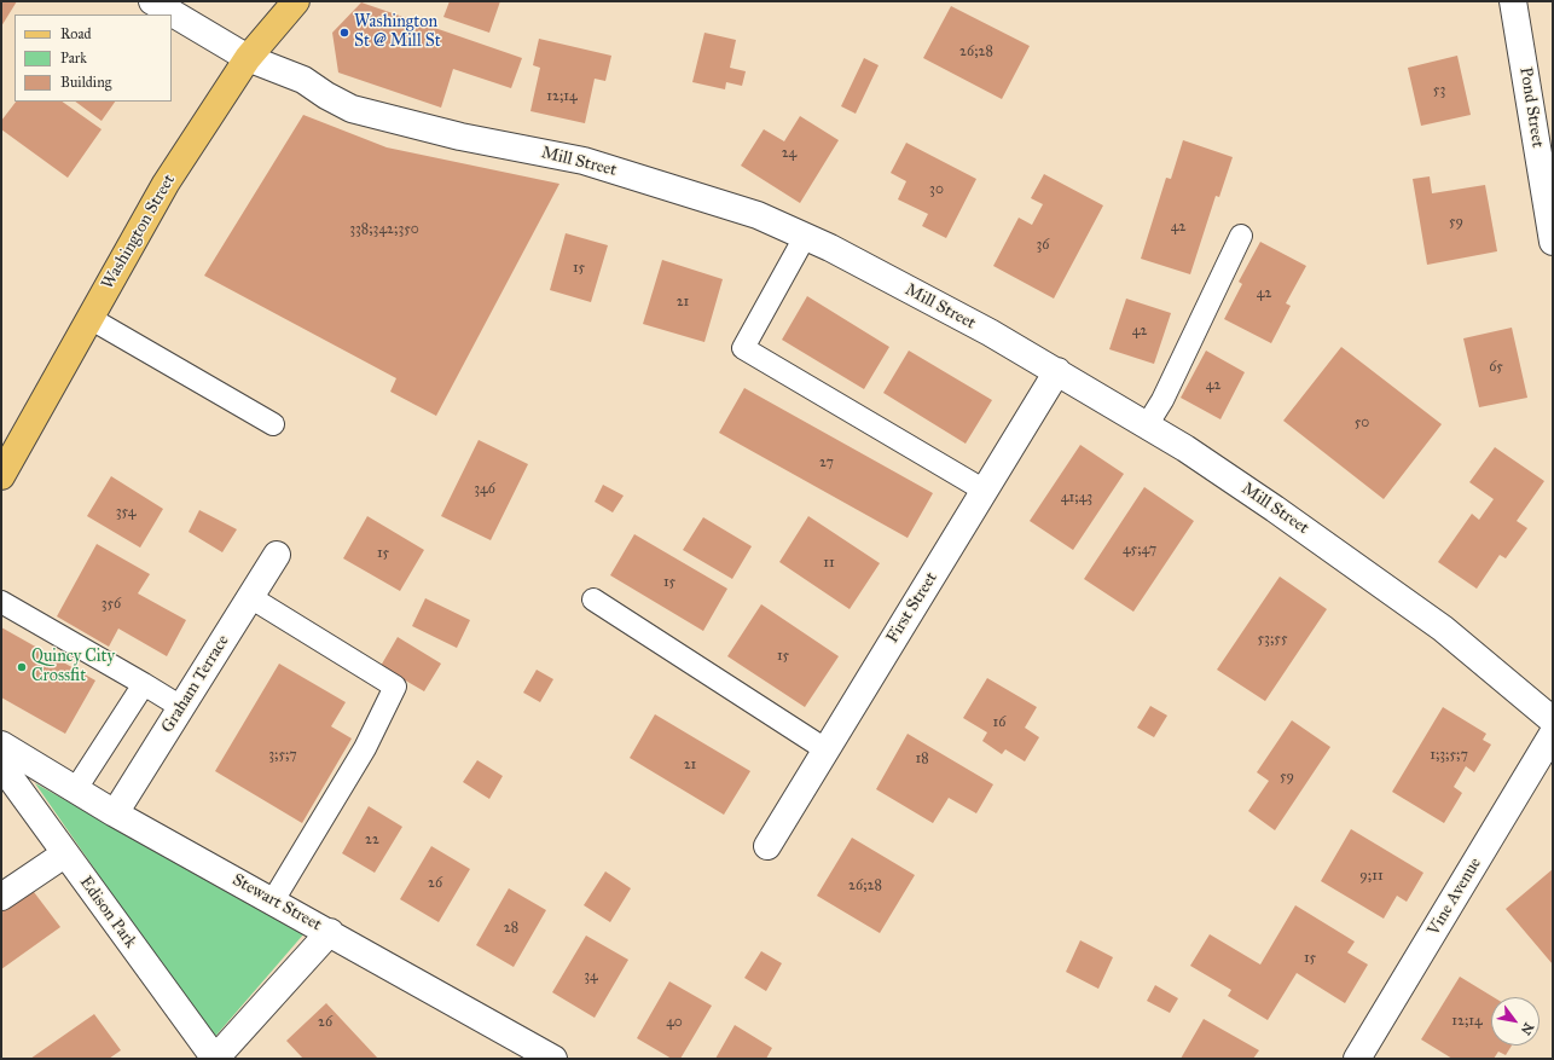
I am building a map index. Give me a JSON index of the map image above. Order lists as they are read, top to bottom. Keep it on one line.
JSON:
{"streets":{"main road":["Washington Street"],"street":["Pond Street","Mill Street","First Street","Graham Terrace","Vine Avenue","Stewart Street","Edison Park"]},"crossings":[["Mill Street","Washington Street"],["Mill Street","First Street"],["Graham Terrace","Stewart Street"]],"places":["Washington St @ Mill St","Quincy City Crossfit"],"house_numbers":["26;28","53","12;14","24","30","59","42","338;342;350","36","15","42","21","42","65","42","50","27","346","41;43","354","45;47","15","11","15","356","53;55","15","16","3;5;7","1;3;5;7","18","21","59","22","9;11","26","26;28","28","15","34","12;14","26","40"],"legend":["Road","Park","Building"],"north":"bottom right"}
